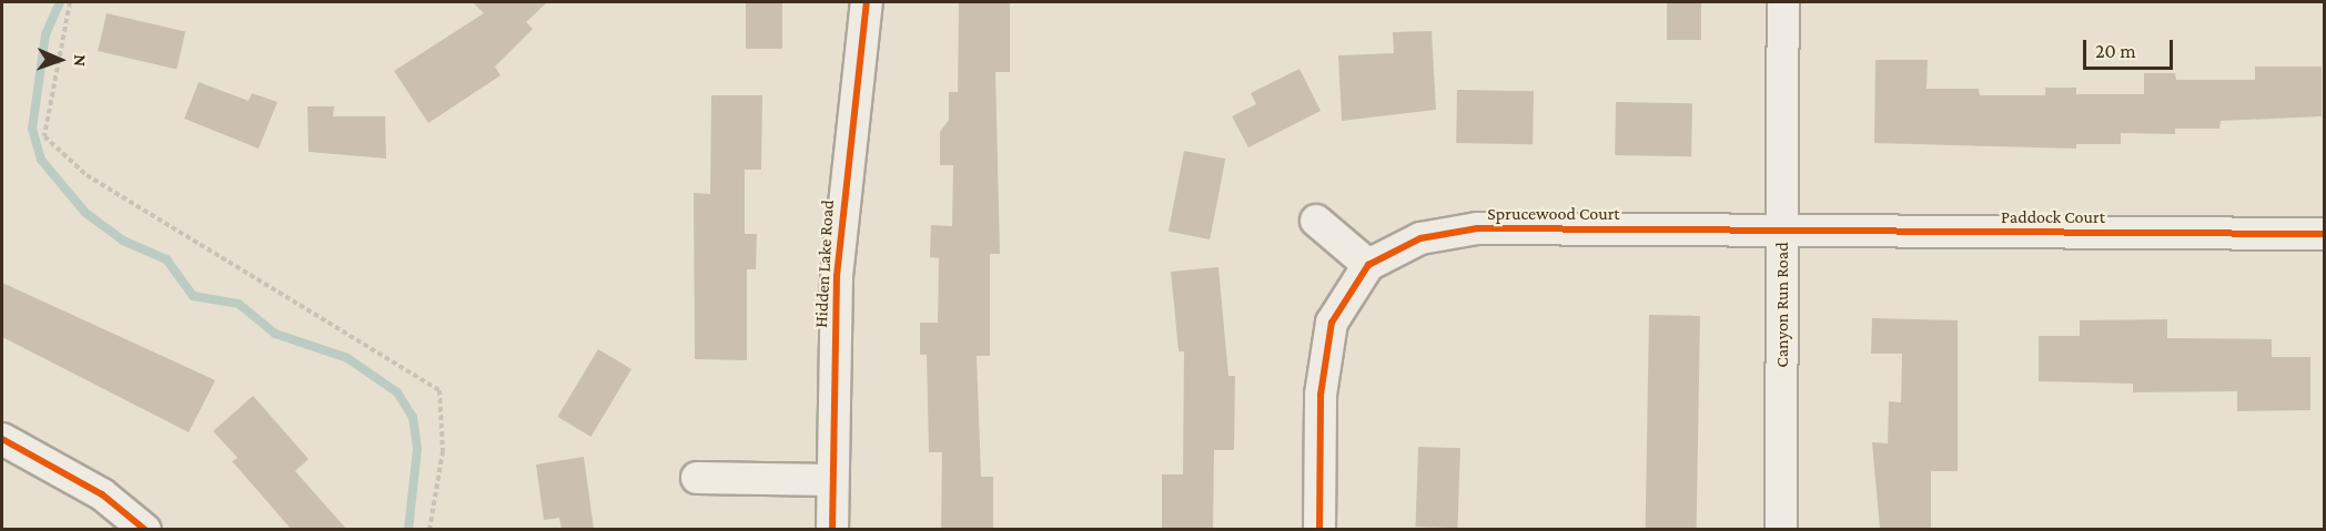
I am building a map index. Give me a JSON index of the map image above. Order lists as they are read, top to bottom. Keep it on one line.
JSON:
{"streets":{"street":["Sprucewood Court","Paddock Court","Hidden Lake Road","Canyon Run Road"]},"crossings":[["Sprucewood Court","Paddock Court"],["Sprucewood Court","Canyon Run Road"],["Paddock Court","Canyon Run Road"]],"scale_bar":"20 m","north":"right"}
